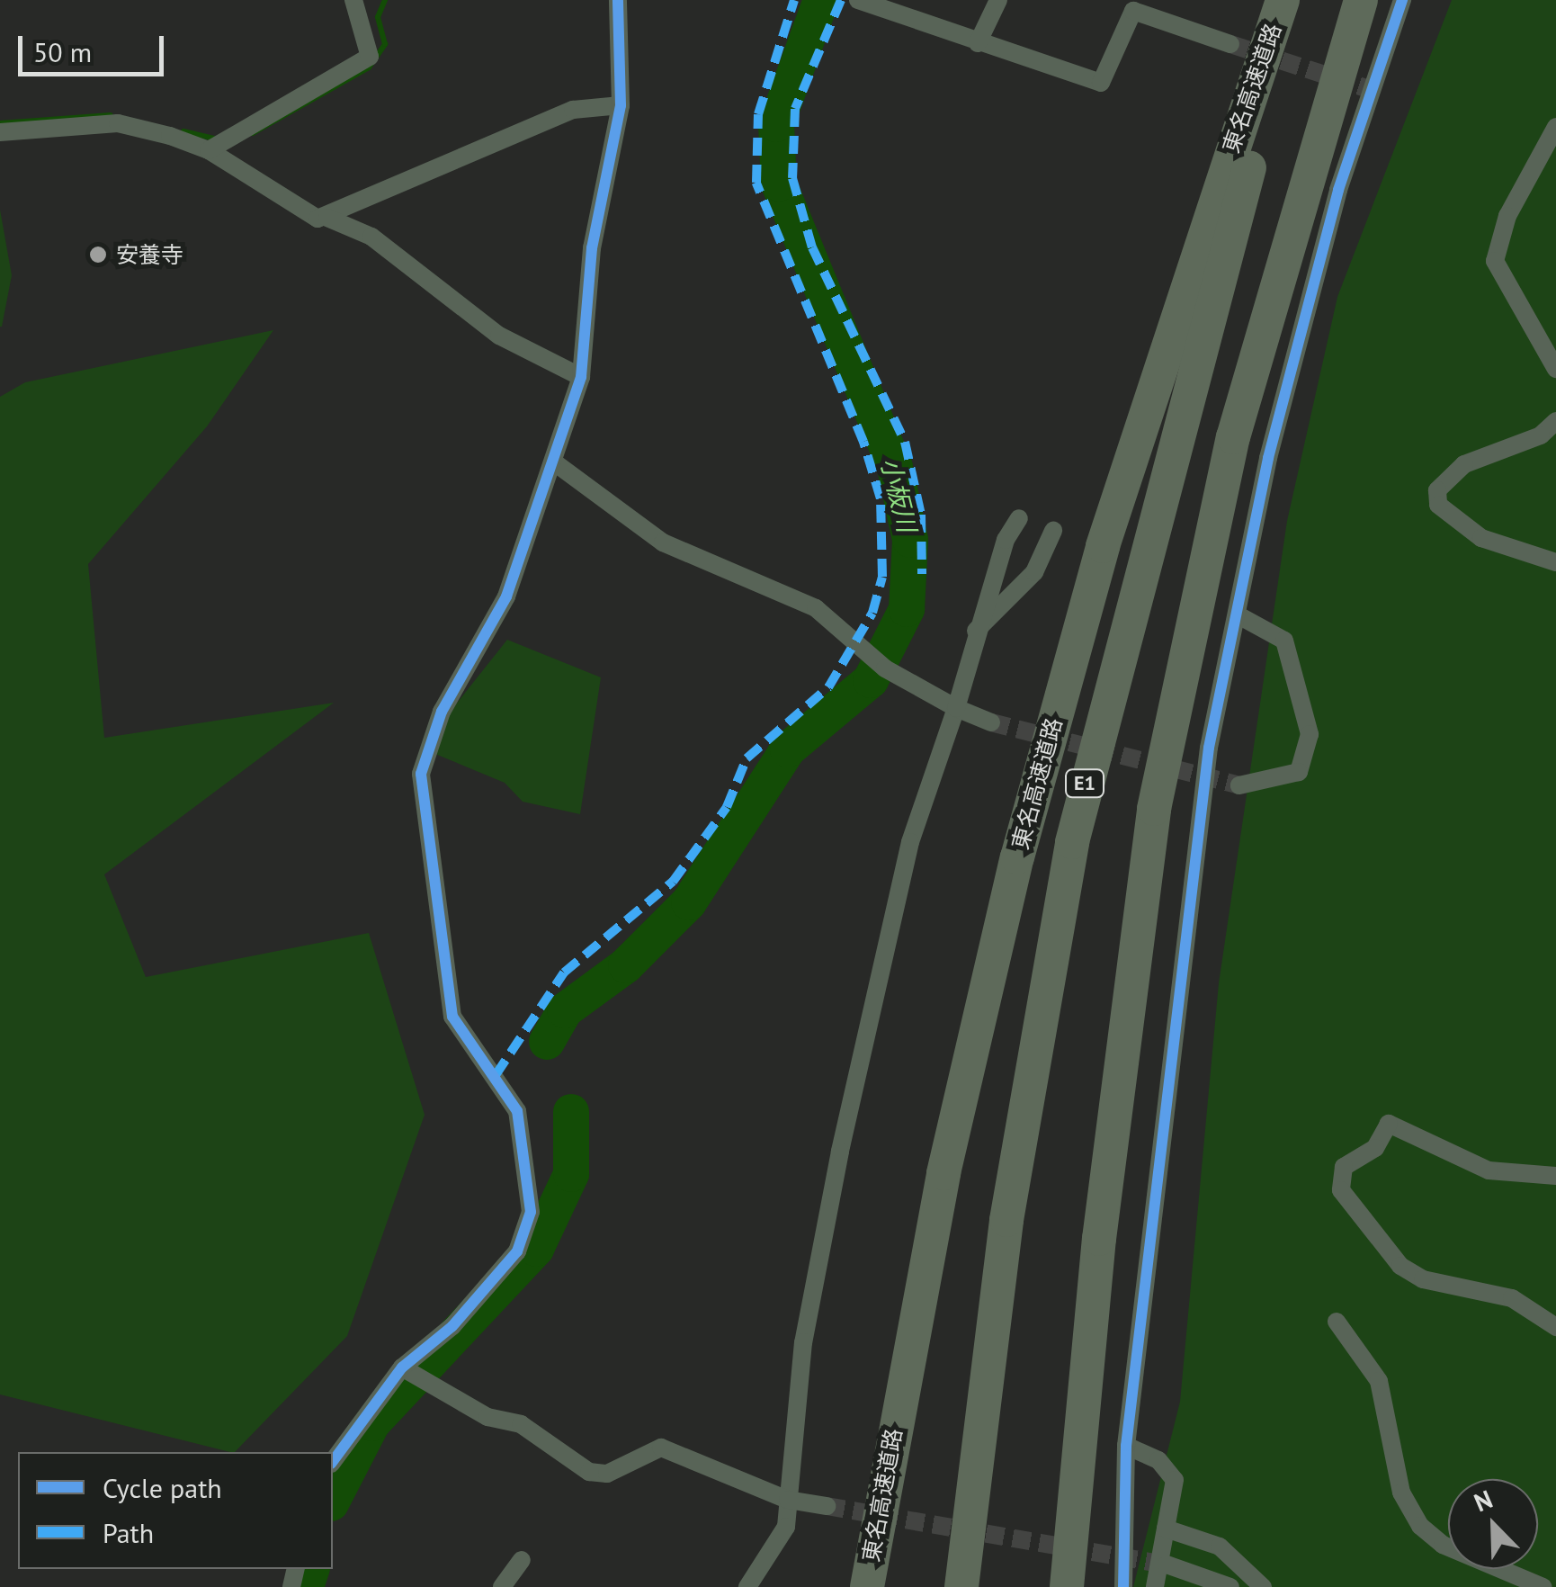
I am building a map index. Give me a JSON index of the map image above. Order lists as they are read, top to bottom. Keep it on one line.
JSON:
{"streets":{"highway":["東名高速道路","E1"]},"water":["小板川"],"places":["安養寺"],"legend":["Cycle path","Path"],"scale_bar":"50 m","north":"top left"}
